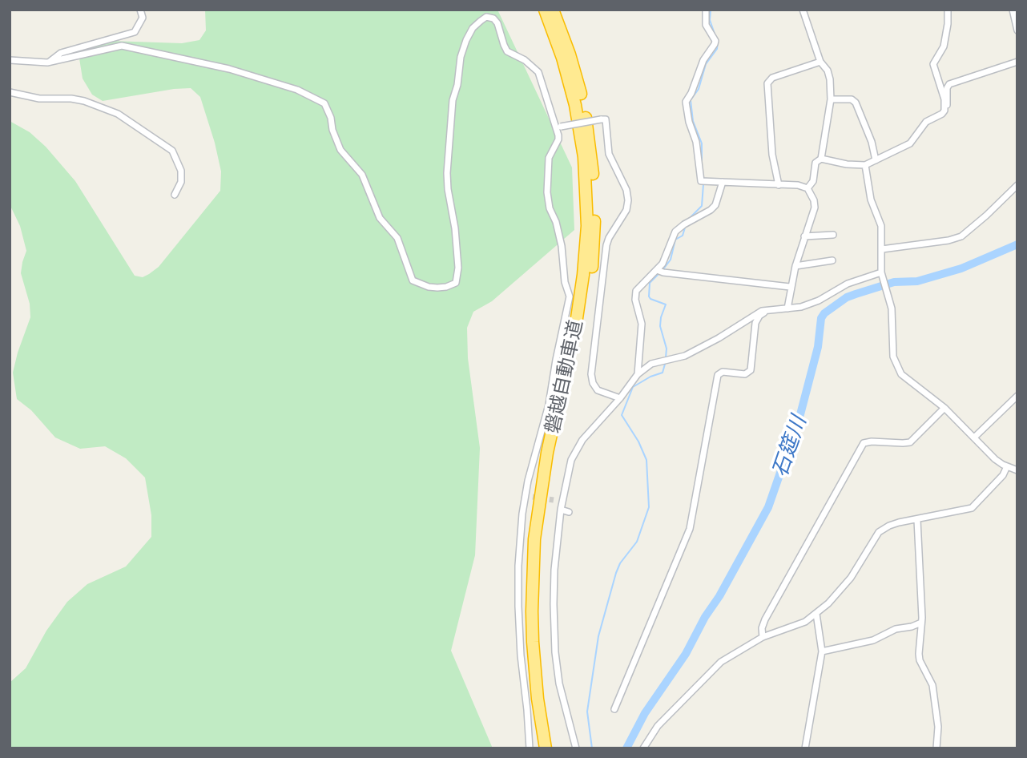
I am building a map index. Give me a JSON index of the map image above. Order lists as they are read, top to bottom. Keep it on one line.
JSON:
{"streets":{"highway":["磐越自動車道"]},"water":["石筵川"]}
